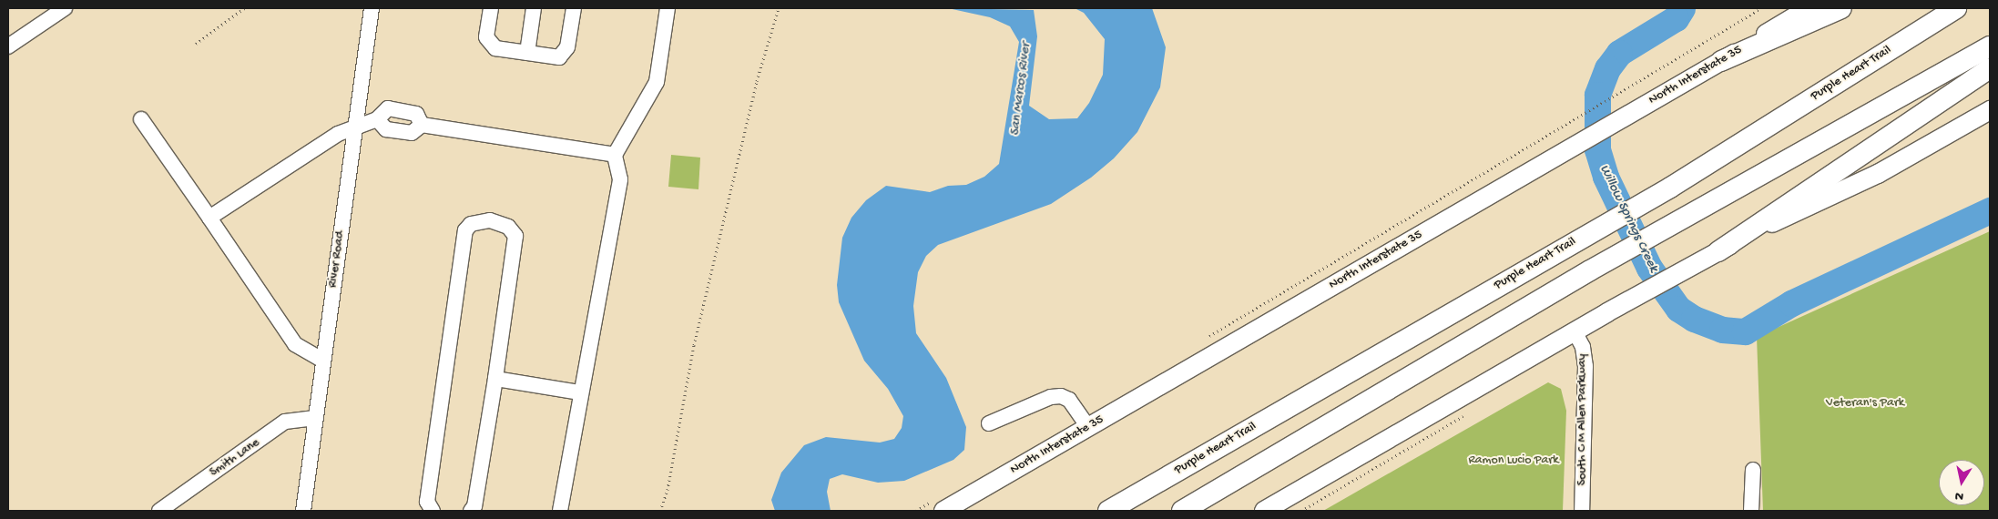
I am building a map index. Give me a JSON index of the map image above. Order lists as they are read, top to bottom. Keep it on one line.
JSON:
{"streets":{"highway":["Purple Heart Trail"],"main road":["North Interstate 35"],"street":["River Road","South C M Allen Parkway","Smith Lane"]},"crossings":[["River Road","Smith Lane"]],"water":["San Marcos River","Willow Springs Creek"],"parks":["Veteran's Park","Ramon Lucio Park"],"north":"bottom"}
